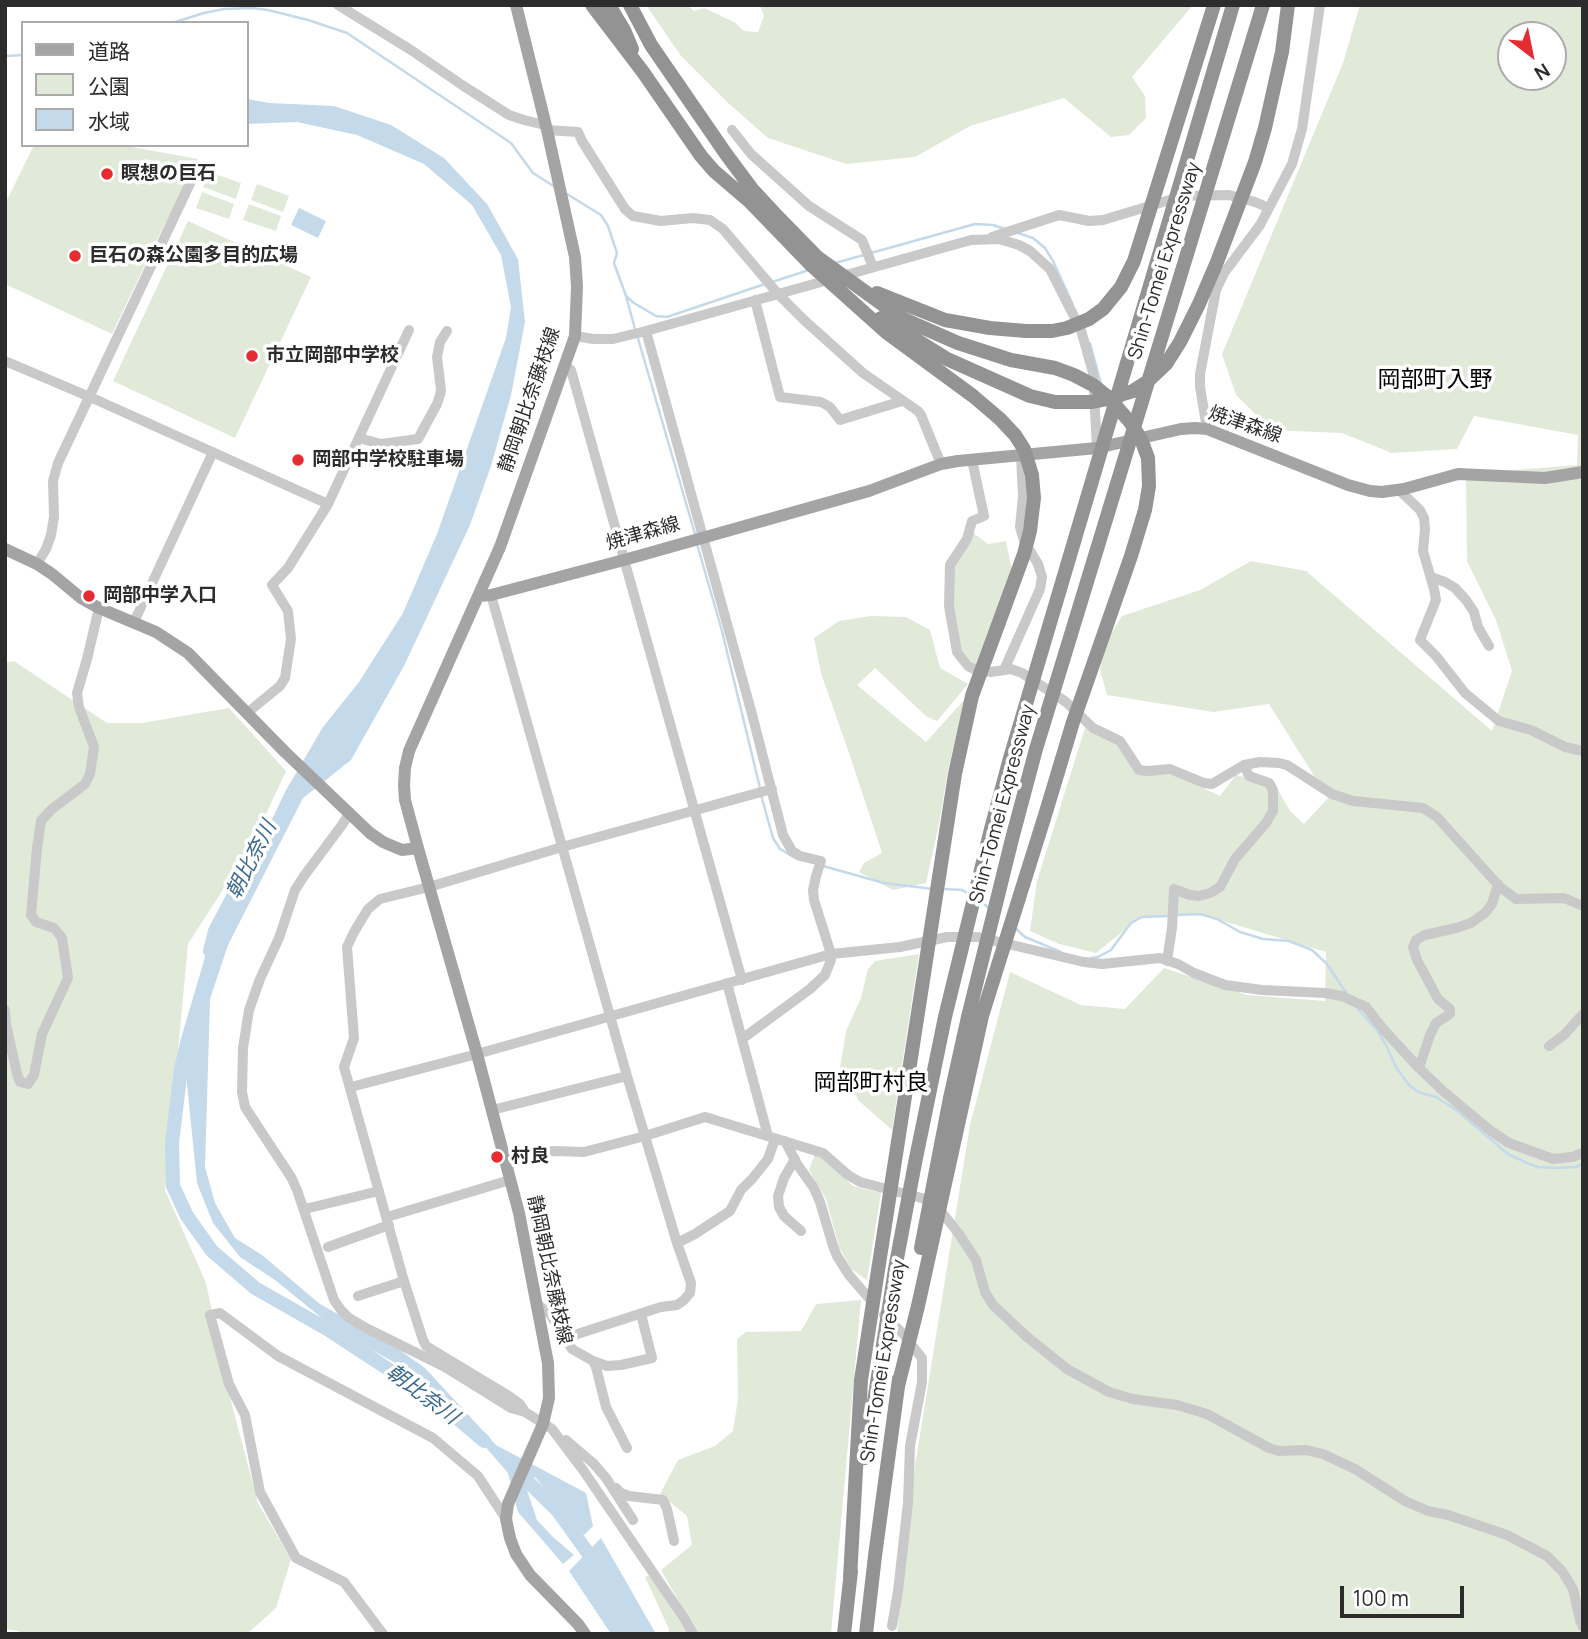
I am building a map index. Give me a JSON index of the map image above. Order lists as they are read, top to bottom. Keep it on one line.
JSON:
{"streets":{"highway":["Shin-Tomei Expressway"],"main road":["静岡朝比奈藤枝線","焼津森線"]},"crossings":[["静岡朝比奈藤枝線","焼津森線"]],"districts":["岡部町入野","岡部町村良"],"water":["朝比奈川"],"places":["瞑想の巨石","巨石の森公園多目的広場","市立岡部中学校","岡部中学校駐車場","岡部中学入口","村良"],"legend":["道路","公園","水域"],"scale_bar":"100 m","north":"bottom right"}
